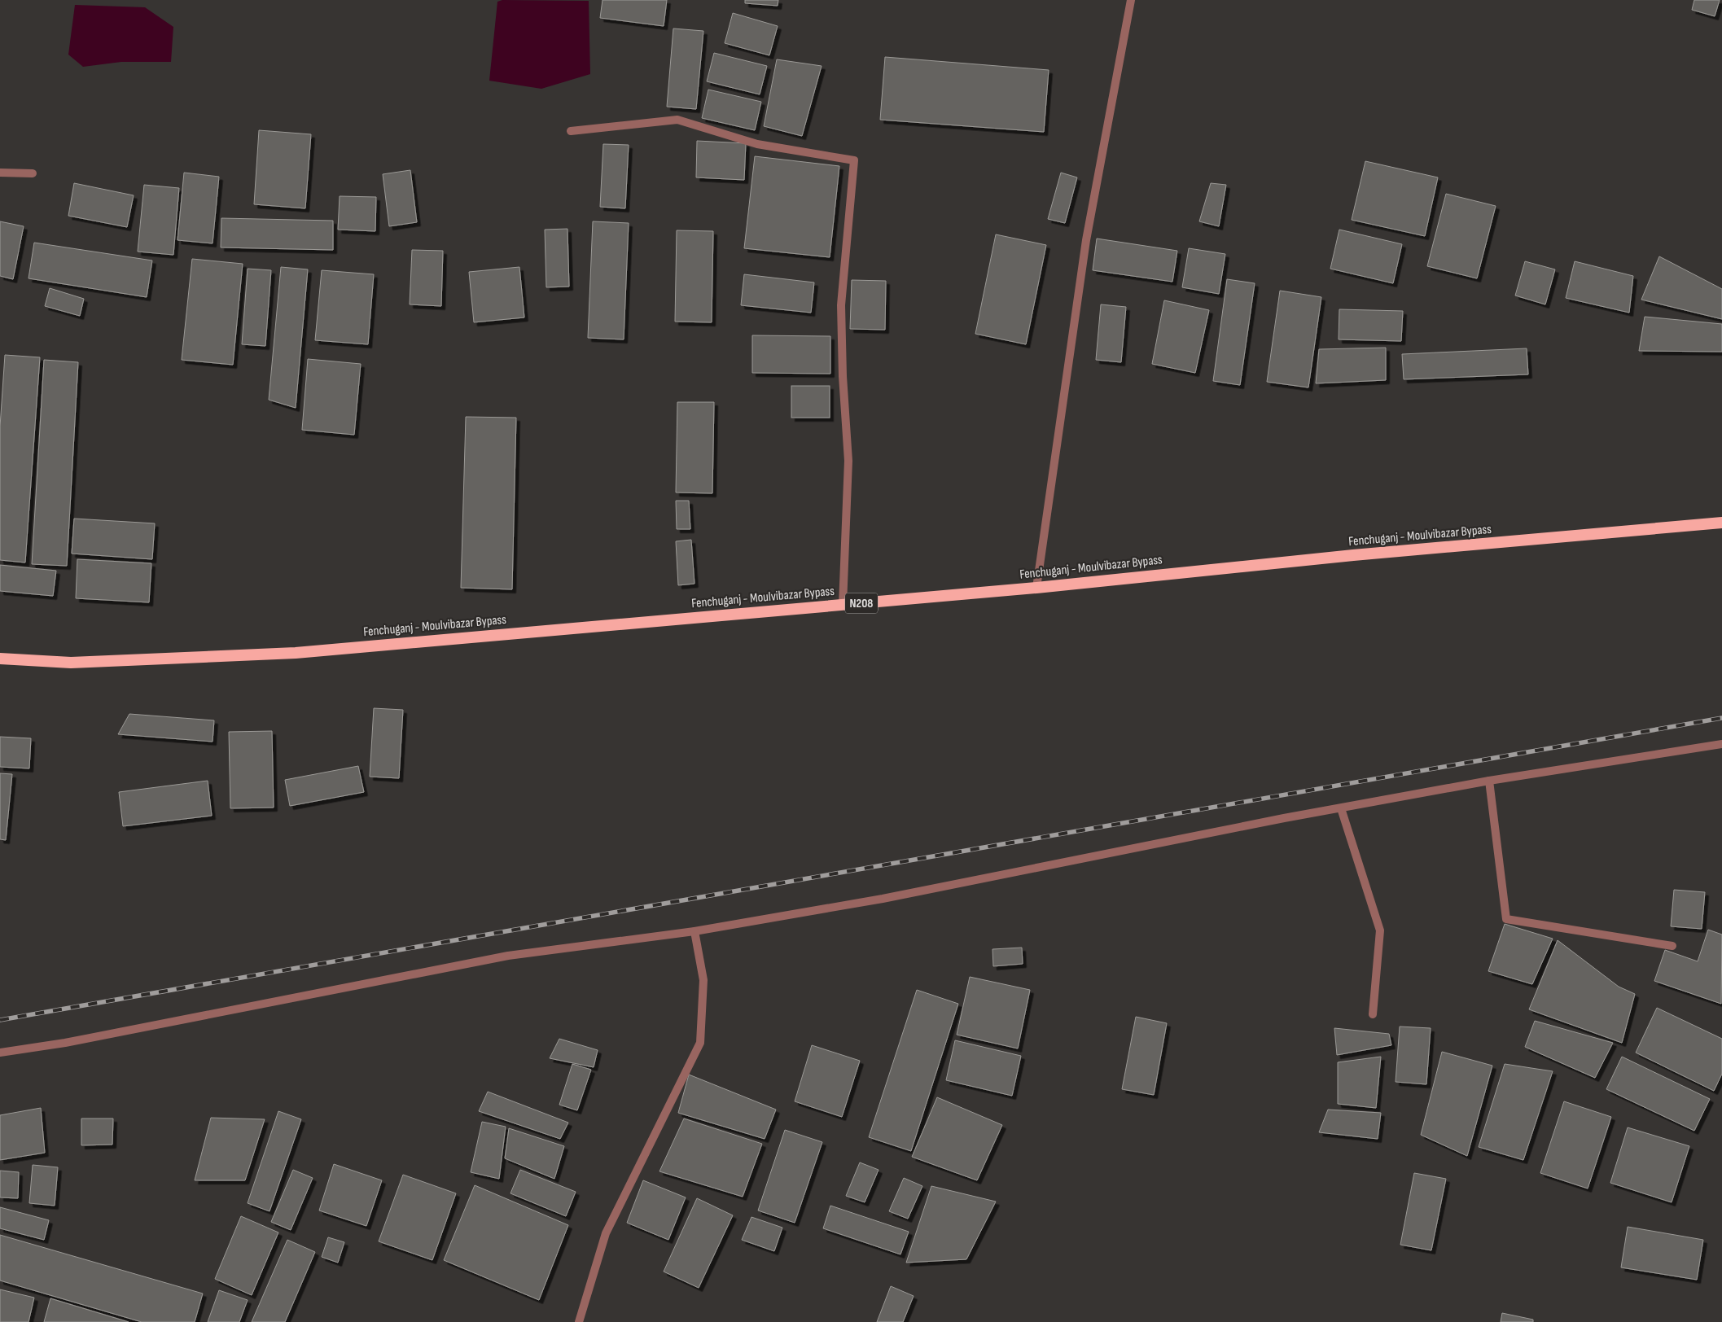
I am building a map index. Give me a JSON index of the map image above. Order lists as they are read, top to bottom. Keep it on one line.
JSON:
{"streets":{"highway":["Fenchuganj - Moulvibazar Bypass","N208"]}}
